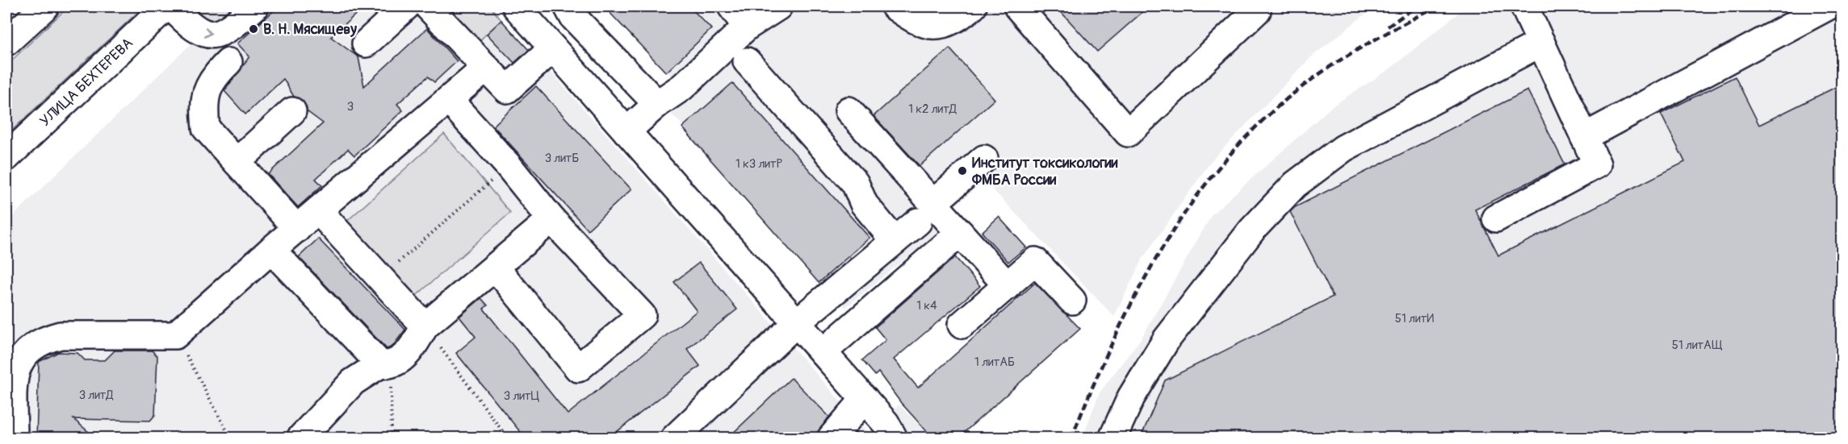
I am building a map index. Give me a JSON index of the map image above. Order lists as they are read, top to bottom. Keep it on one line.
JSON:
{"streets":{"street":["УЛИЦА БЕХТЕРЕВА"]},"places":["В. Н. Мясищеву","Институт токсикологии ФМБА России"],"house_numbers":["3","1 к2 литД","3 литБ","1 к3 литР","1 к4","51 литИ","51 литАЩ","1 литАБ","3 литД","3 литЦ"]}
